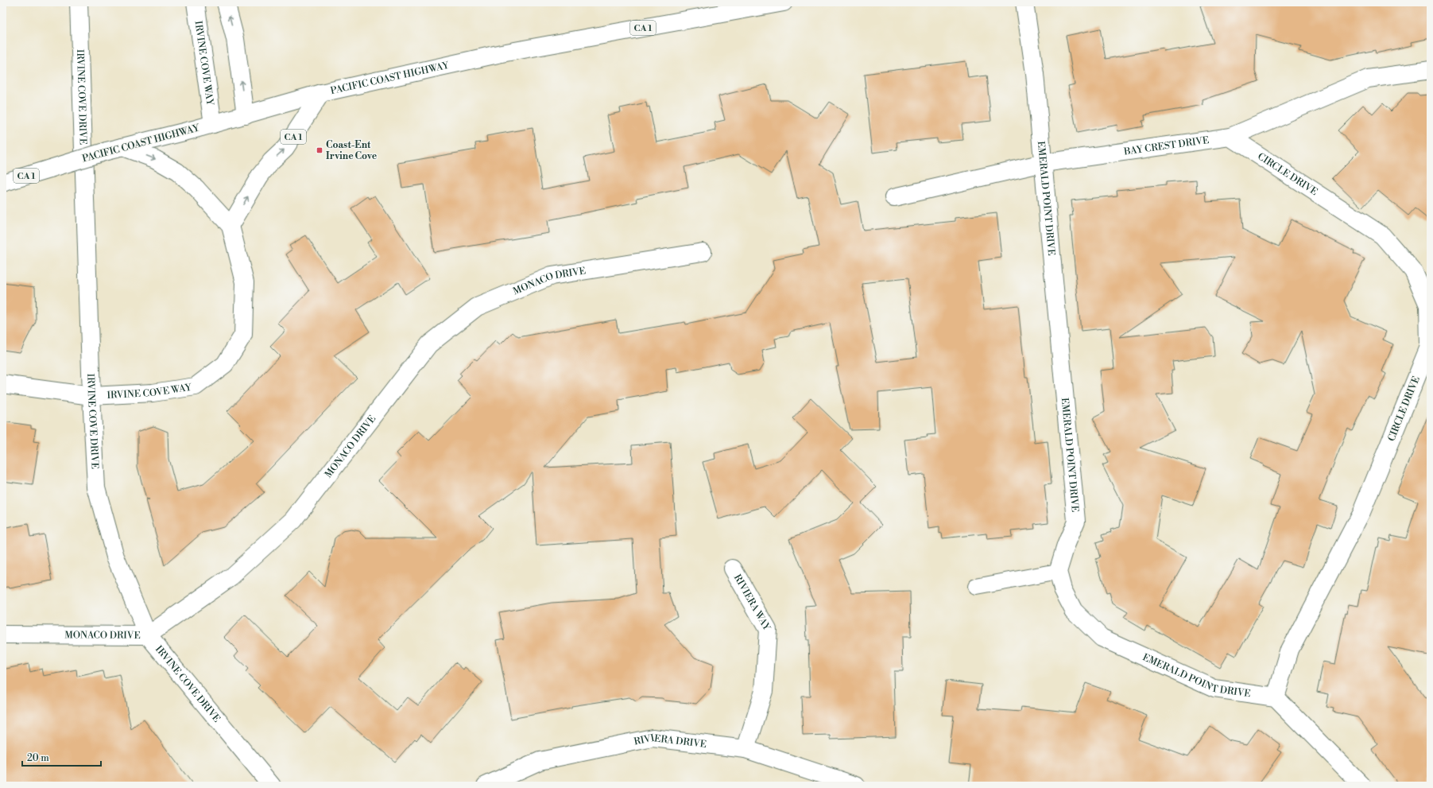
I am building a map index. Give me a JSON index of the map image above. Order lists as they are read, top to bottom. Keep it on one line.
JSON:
{"streets":{"main road":["CA 1","IRVINE COVE WAY","PACIFIC COAST HIGHWAY","IRVINE COVE DRIVE","BAY CREST DRIVE","CIRCLE DRIVE","EMERALD POINT DRIVE","MONACO DRIVE","RIVIERA WAY","RIVIERA DRIVE"]},"crossings":[["CA 1","IRVINE COVE WAY"],["CA 1","PACIFIC COAST HIGHWAY"],["IRVINE COVE WAY","PACIFIC COAST HIGHWAY"],["IRVINE COVE WAY","IRVINE COVE DRIVE"],["IRVINE COVE DRIVE","MONACO DRIVE"],["BAY CREST DRIVE","CIRCLE DRIVE"],["BAY CREST DRIVE","EMERALD POINT DRIVE"],["CIRCLE DRIVE","EMERALD POINT DRIVE"],["RIVIERA WAY","RIVIERA DRIVE"]],"places":{"transit":["Coast-Ent Irvine Cove"]},"scale_bar":"20 m"}
